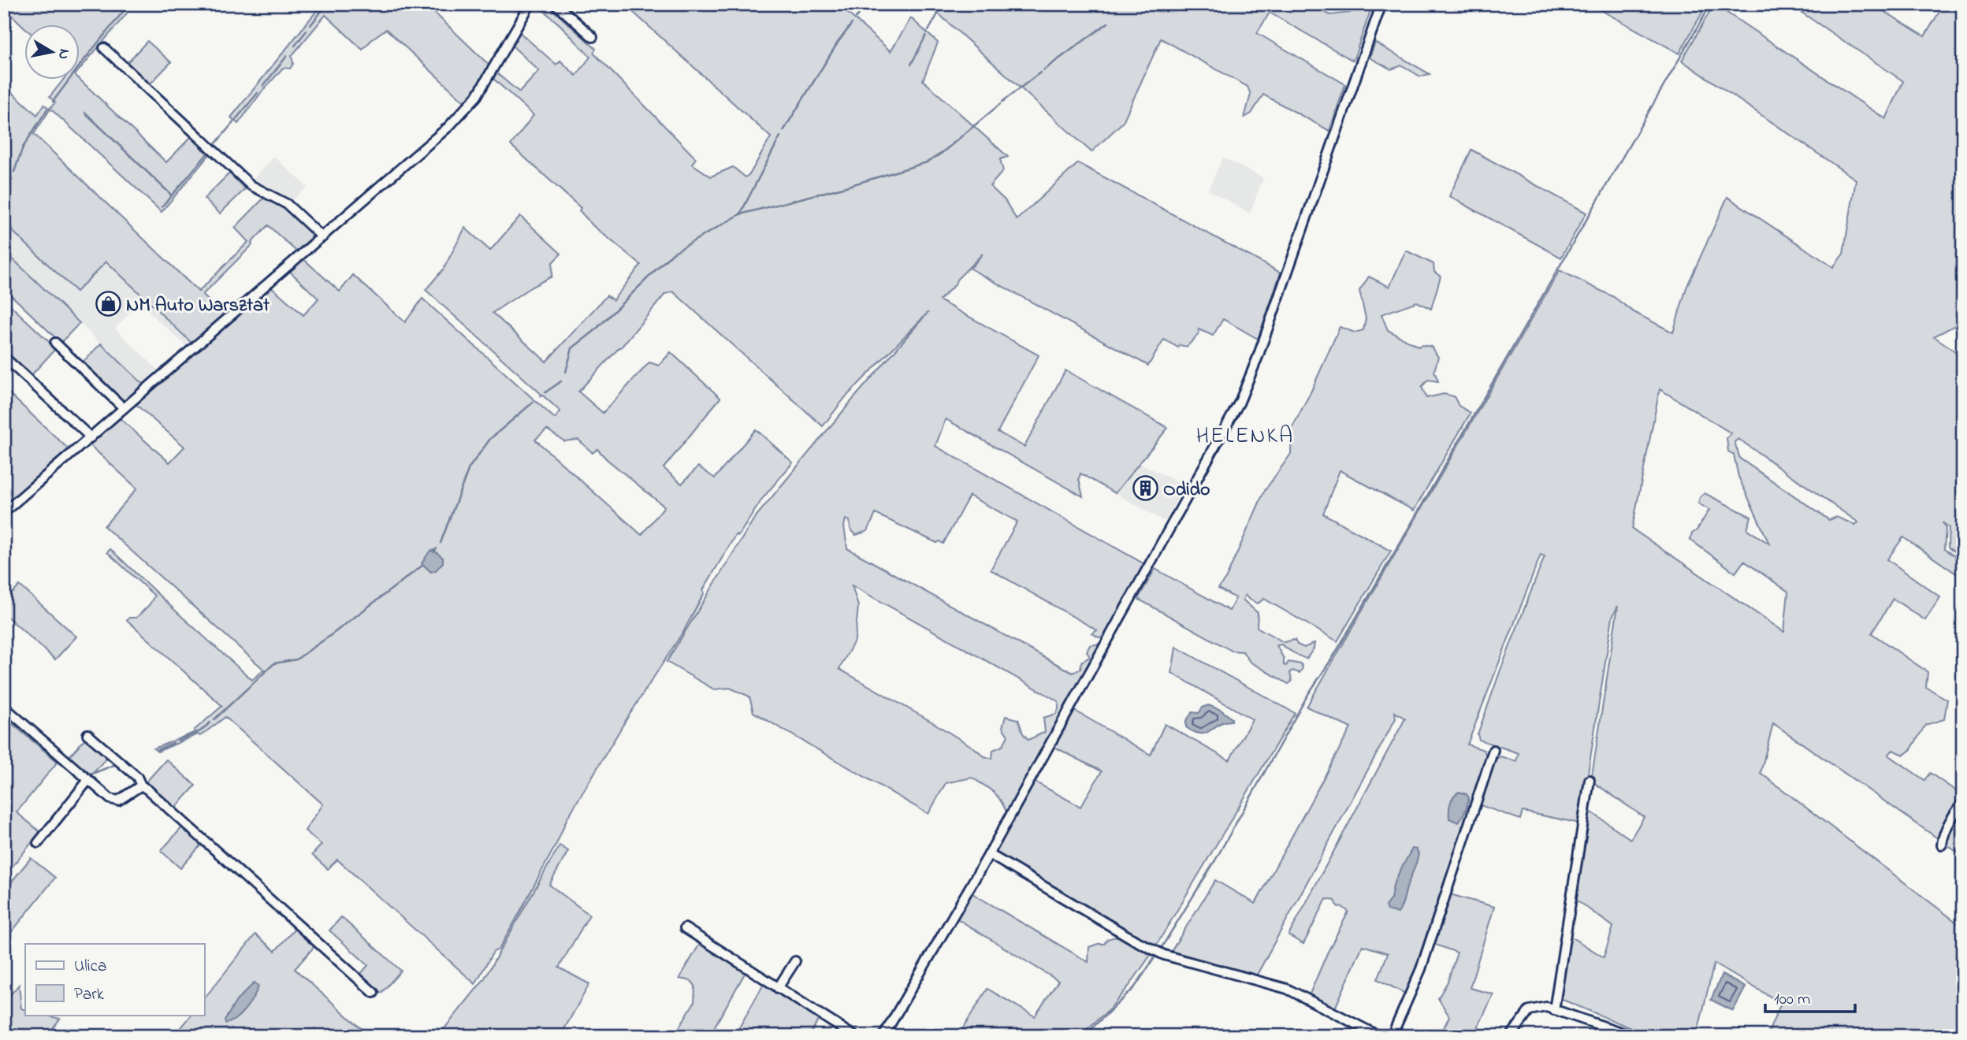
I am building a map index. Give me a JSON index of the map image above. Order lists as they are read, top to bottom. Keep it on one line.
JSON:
{"districts":["HELENKA"],"places":{"shop":["NM Auto Warsztat"],"building":["Odido"]},"legend":["Ulica","Park"],"scale_bar":"100 m","north":"right"}
